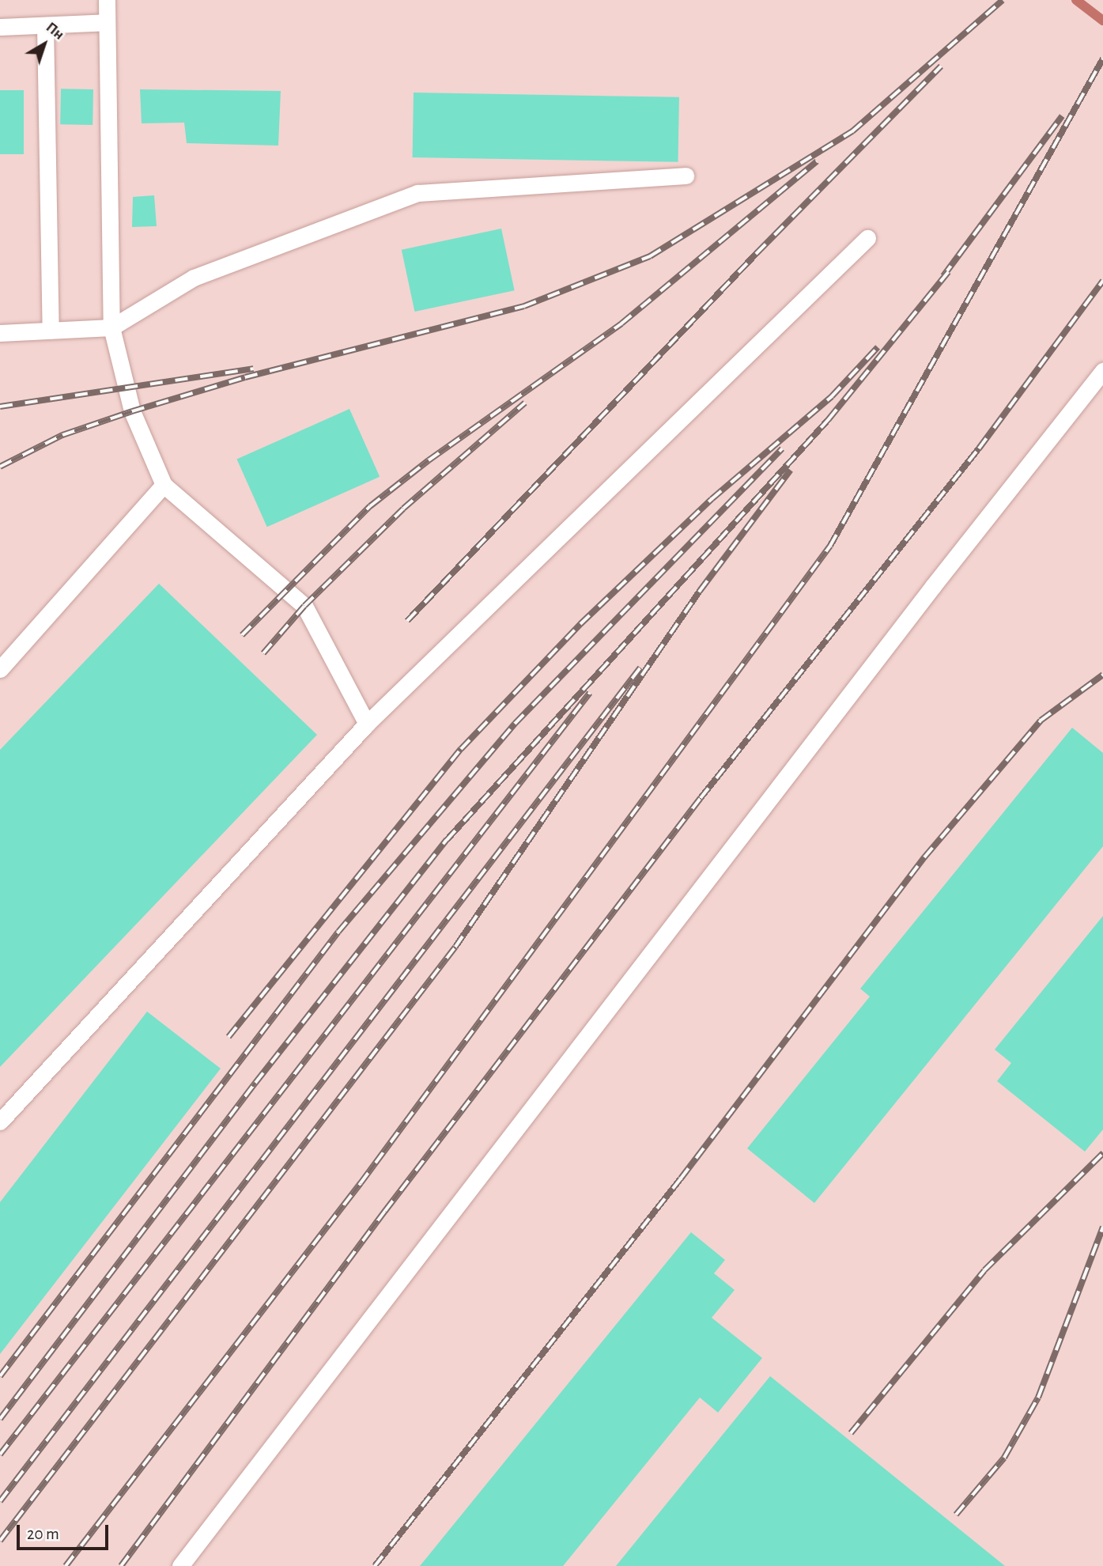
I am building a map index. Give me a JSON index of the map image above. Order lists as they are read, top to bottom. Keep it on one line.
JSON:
{"scale_bar":"20 m","north":"top right"}
